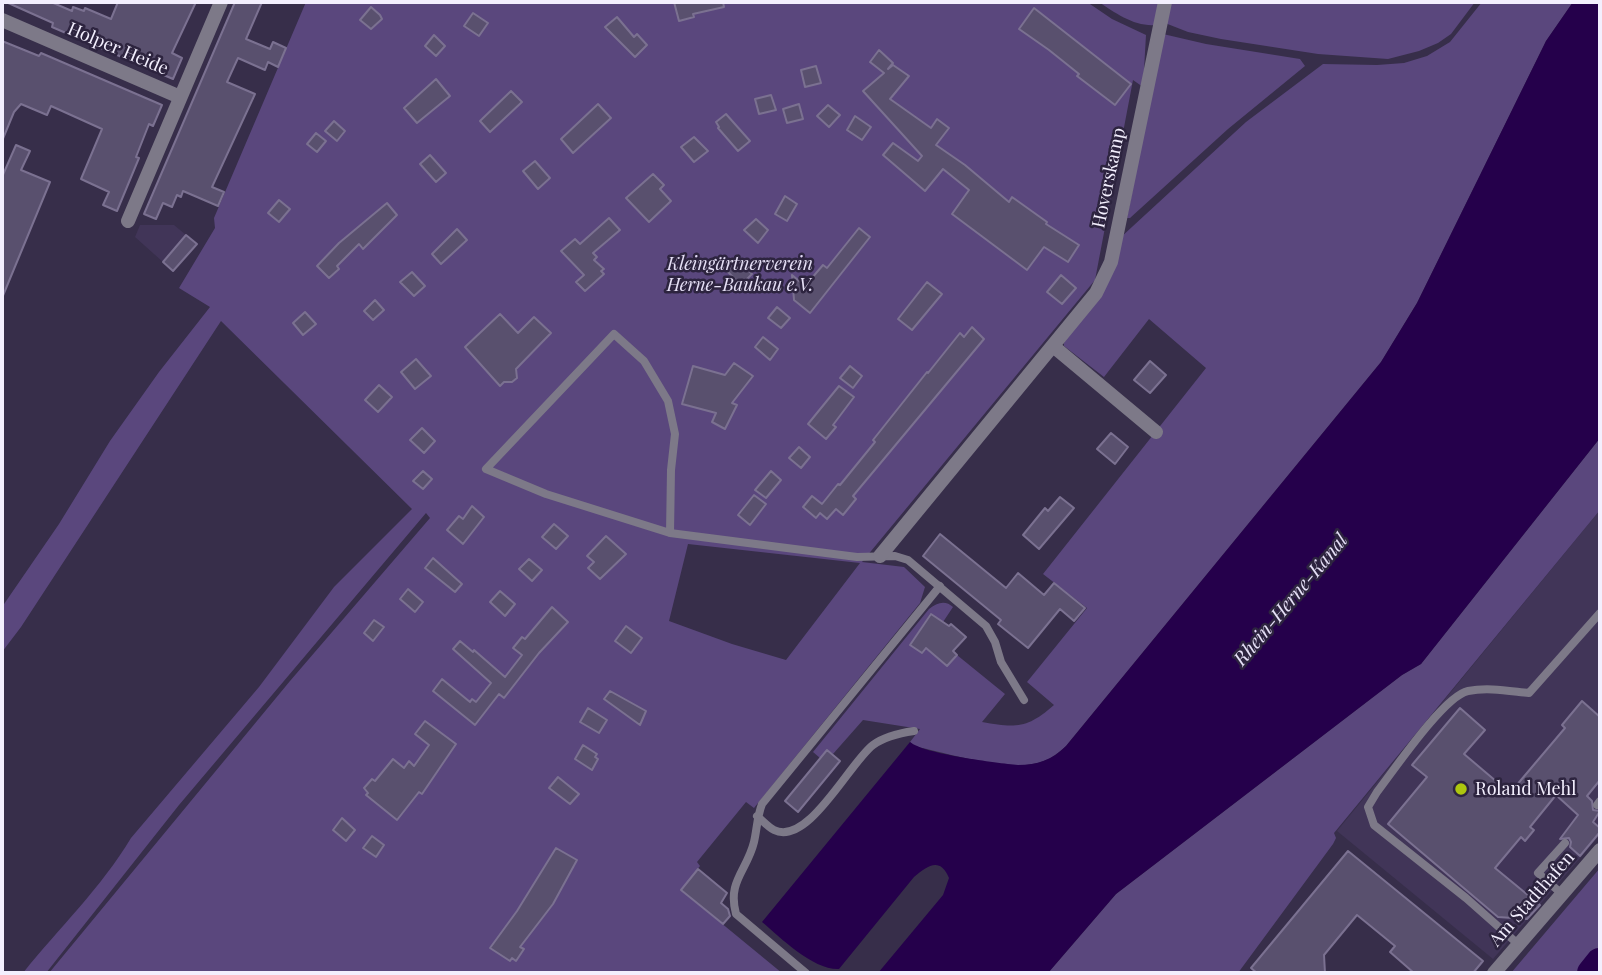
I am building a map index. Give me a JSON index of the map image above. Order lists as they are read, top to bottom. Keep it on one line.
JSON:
{"streets":{"street":["Holper Heide","Hoverskamp","Am Stadthafen"]},"water":["Rhein-Herne-Kanal"],"parks":["Kleingärtnerverein Herne-Baukau e.V."],"places":["Roland Mehl"]}
